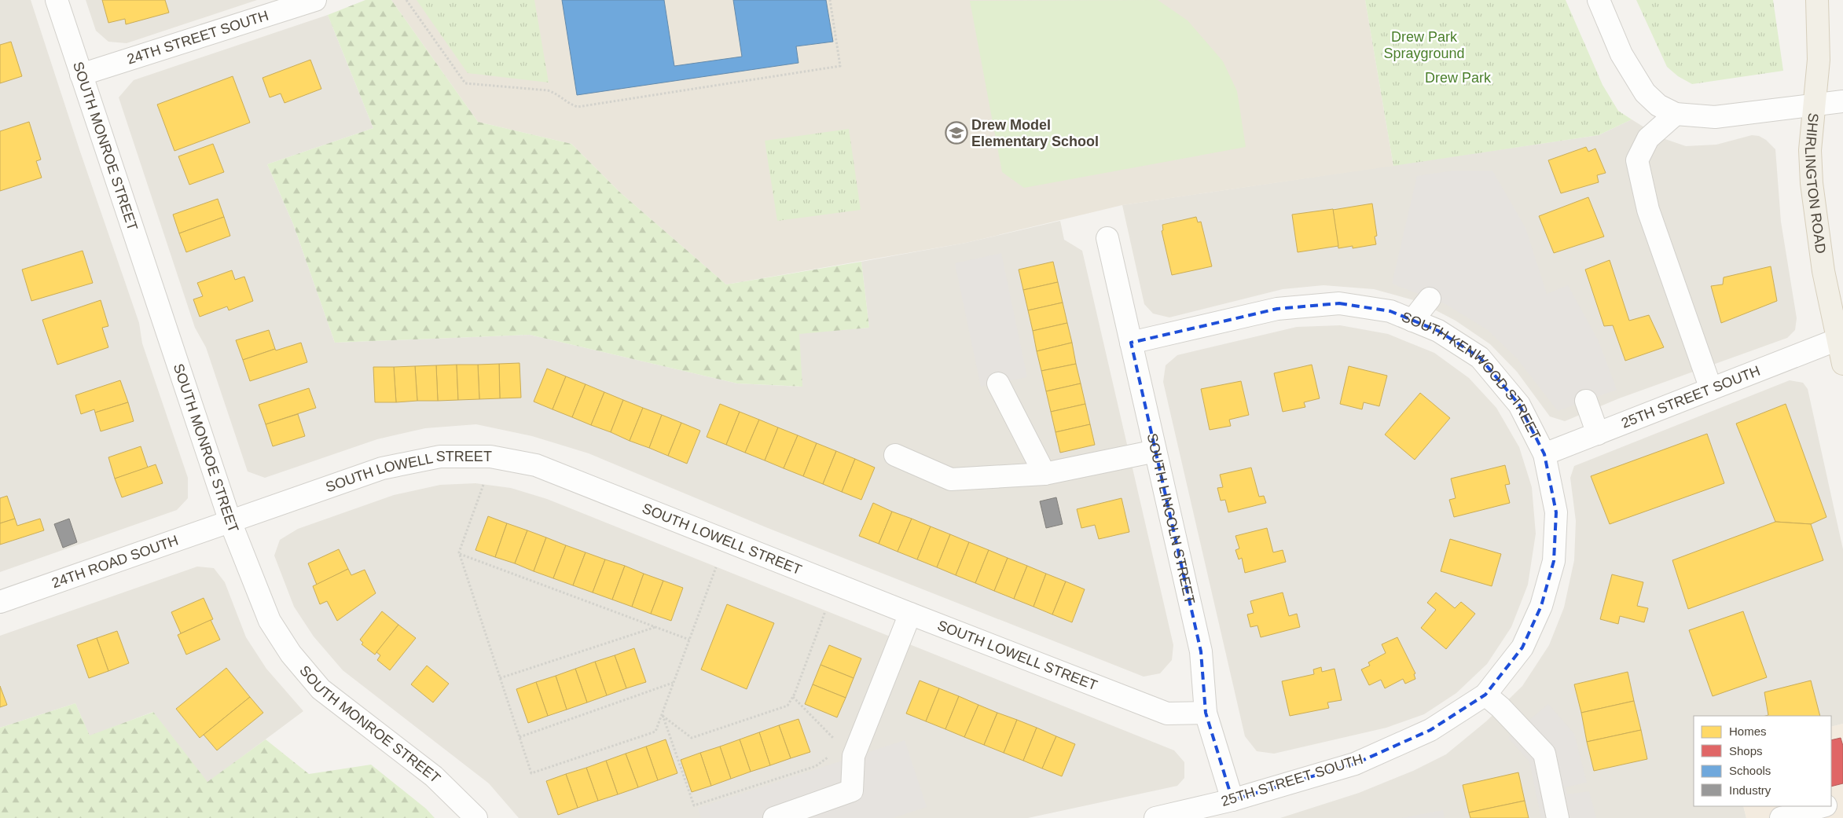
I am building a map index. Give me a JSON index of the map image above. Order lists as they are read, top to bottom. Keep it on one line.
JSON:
{"streets":{"main road":["SHIRLINGTON ROAD"],"street":["24TH STREET SOUTH","SOUTH MONROE STREET","SOUTH KENWOOD STREET","25TH STREET SOUTH","SOUTH LOWELL STREET","SOUTH LINCOLN STREET","24TH ROAD SOUTH"]},"crossings":[["24TH STREET SOUTH","SOUTH MONROE STREET"],["SOUTH MONROE STREET","SOUTH LOWELL STREET"],["SOUTH MONROE STREET","24TH ROAD SOUTH"],["SHIRLINGTON ROAD","25TH STREET SOUTH"],["SOUTH KENWOOD STREET","25TH STREET SOUTH"],["SOUTH KENWOOD STREET","SOUTH LINCOLN STREET"],["25TH STREET SOUTH","SOUTH LINCOLN STREET"],["SOUTH LOWELL STREET","SOUTH LINCOLN STREET"],["SOUTH LOWELL STREET","24TH ROAD SOUTH"]],"parks":["Drew Park Sprayground","Drew Park"],"places":{"school or university":["Drew Model Elementary School"]},"legend":["Homes","Shops","Schools","Industry"]}
